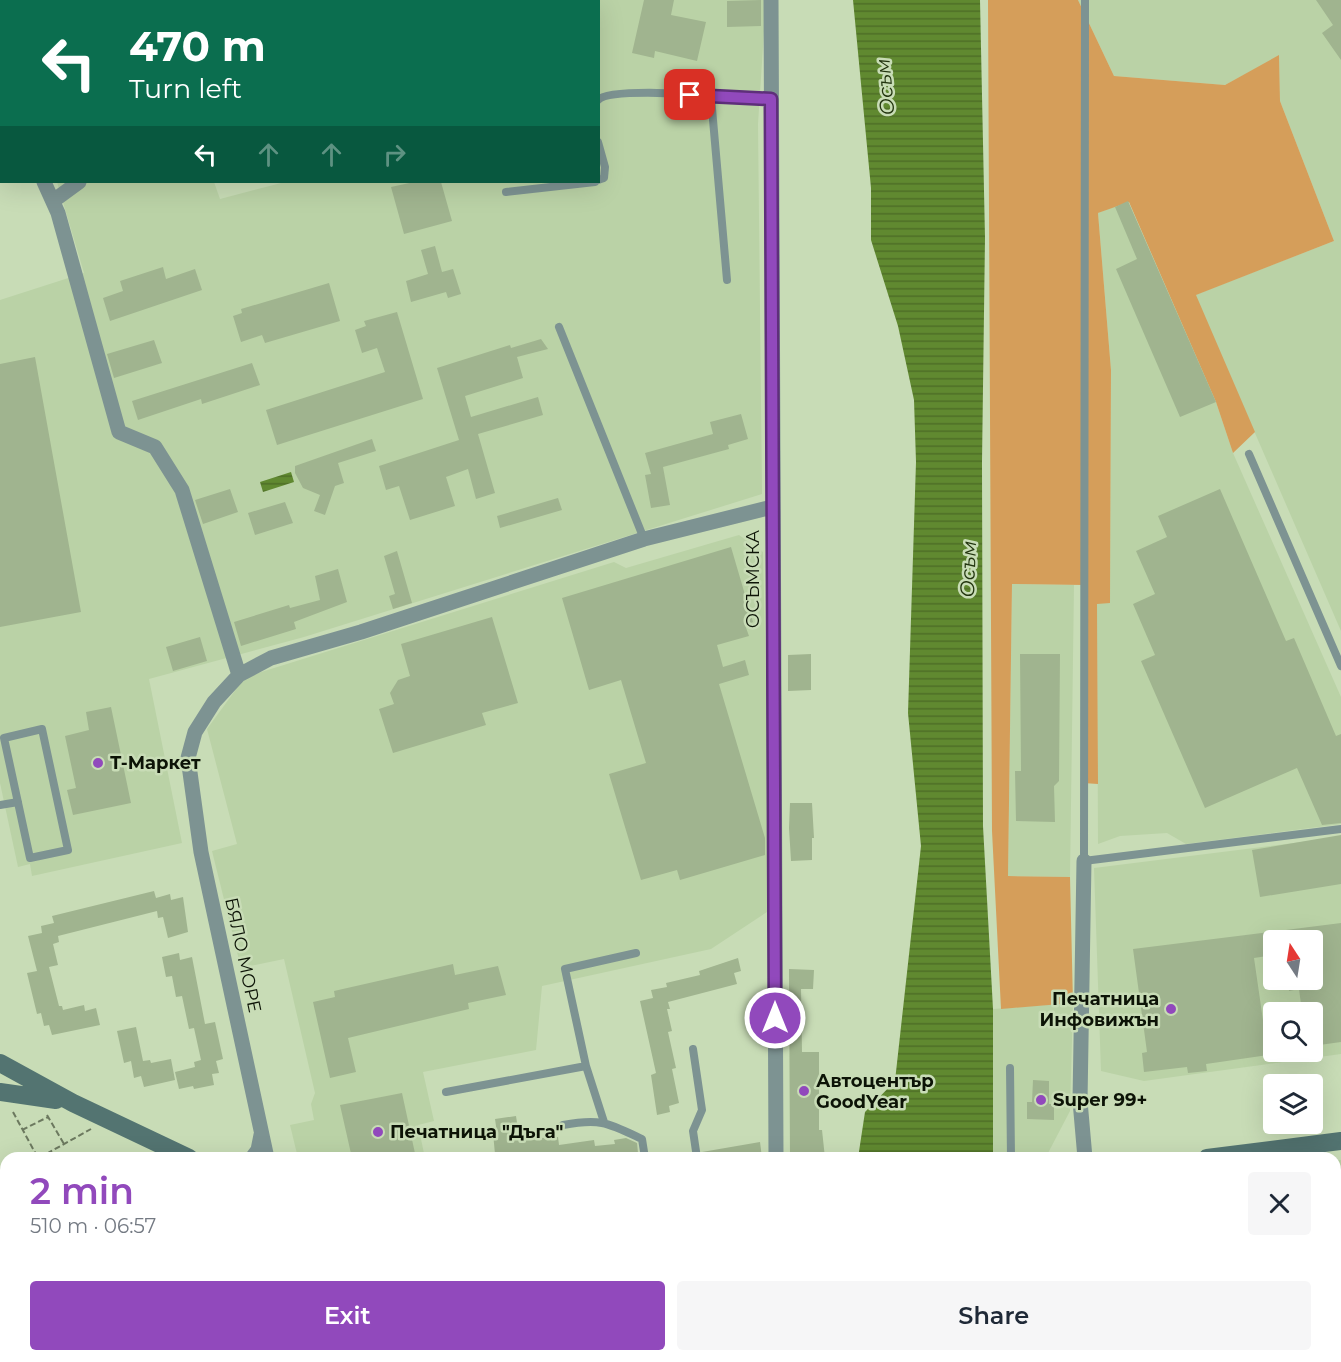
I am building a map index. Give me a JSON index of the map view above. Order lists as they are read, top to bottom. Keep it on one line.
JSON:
{"streets":{"street":["ОСЪМСКА","БЯЛО МОРЕ"]},"water":["Осъм"],"places":["Т-Маркет","Печатница Инфовижън","Автоцентър GoodYear","Super 99+","Печатница \"Дъга\""],"north":"top","page":{"turn":["470 m","Turn left"],"heading":["2 min","510 m · 06:57"],"buttons":["Exit","Share"]}}
